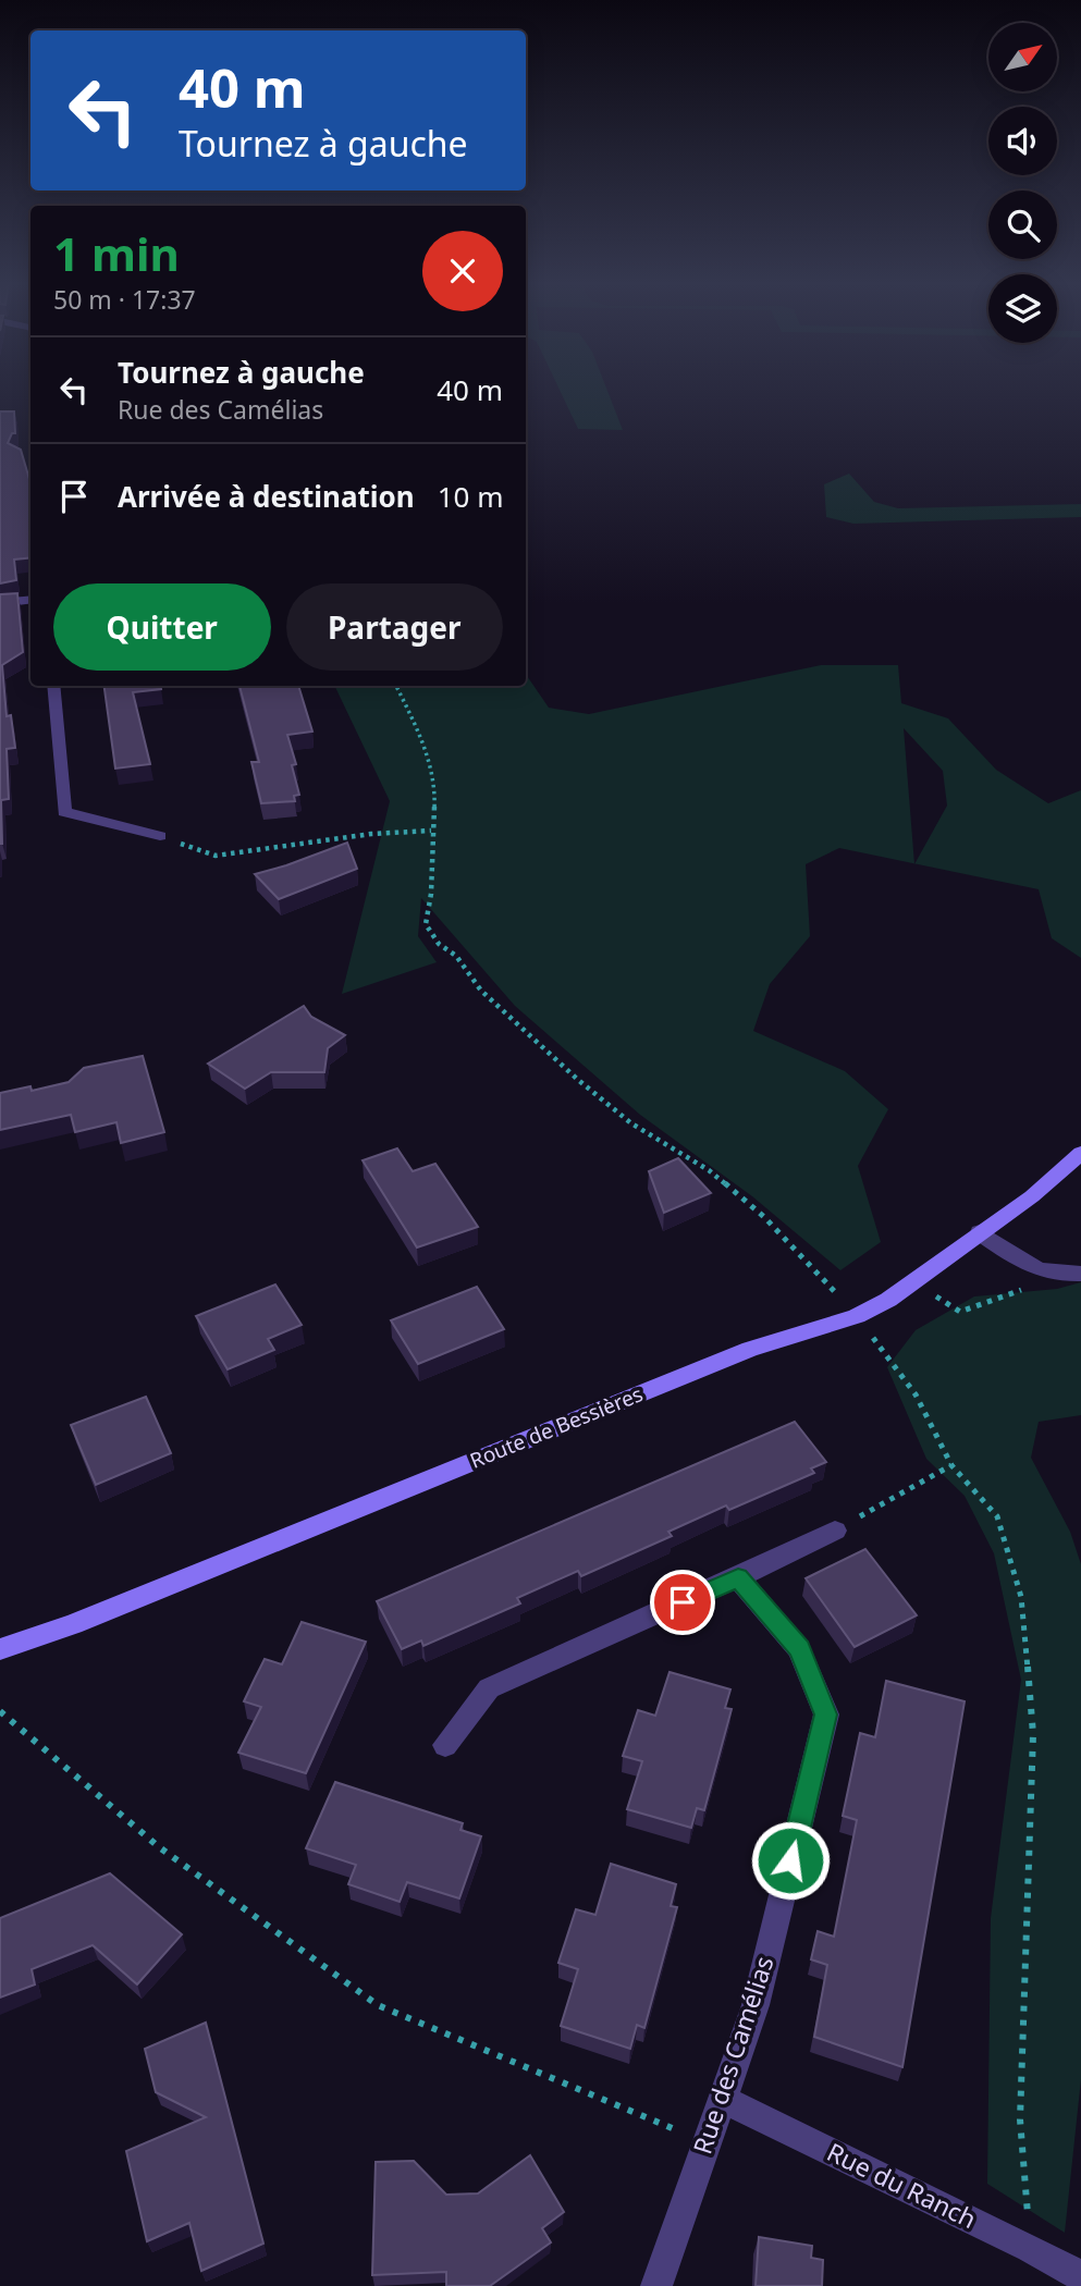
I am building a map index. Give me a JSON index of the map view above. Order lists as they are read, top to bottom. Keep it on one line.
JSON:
{"streets":{"main road":["Route de Bessières"],"street":["Rue des Camélias","Rue du Ranch"]},"crossings":[["Rue des Camélias","Rue du Ranch"]],"north":"top right","page":{"turn":["40 m","Tournez à gauche"],"heading":["1 min","50 m · 17:37"],"list":[{"name":"Tournez à gauche","note":"Rue des Camélias","value":"40 m"},{"name":"Arrivée à destination","value":"10 m"}],"buttons":["Quitter","Partager"]}}
